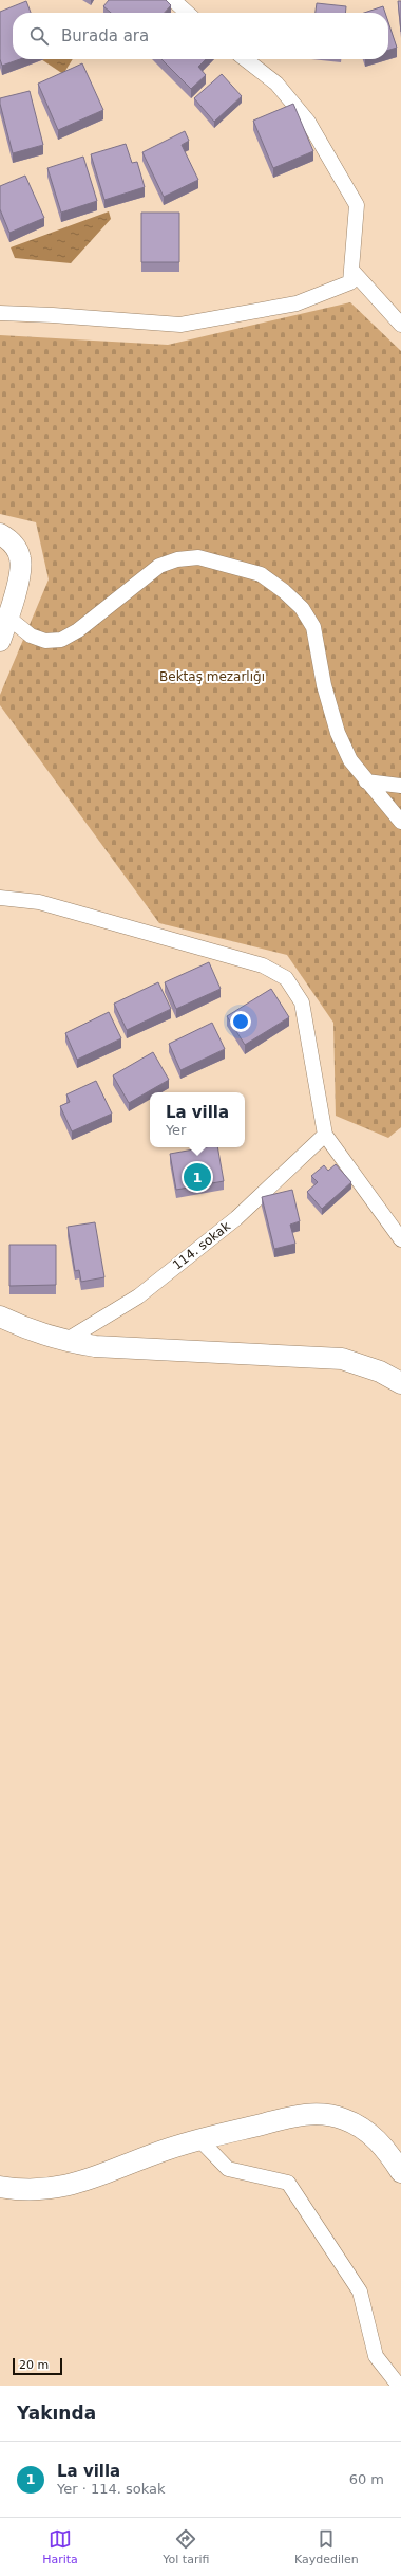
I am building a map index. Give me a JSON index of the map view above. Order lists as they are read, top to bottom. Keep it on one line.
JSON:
{"streets":{"street":["114. sokak"]},"parks":["Bektaş mezarlığı"],"scale_bar":"20 m","page":{"search":"Burada ara","popup":["La villa","Yer"],"pins":"1","scale":"20 m","heading":"Yakında","list":[{"mark":"1","name":"La villa","note":"Yer · 114. sokak","value":"60 m"}],"nav":["Harita","Yol tarifi","Kaydedilen"]}}
